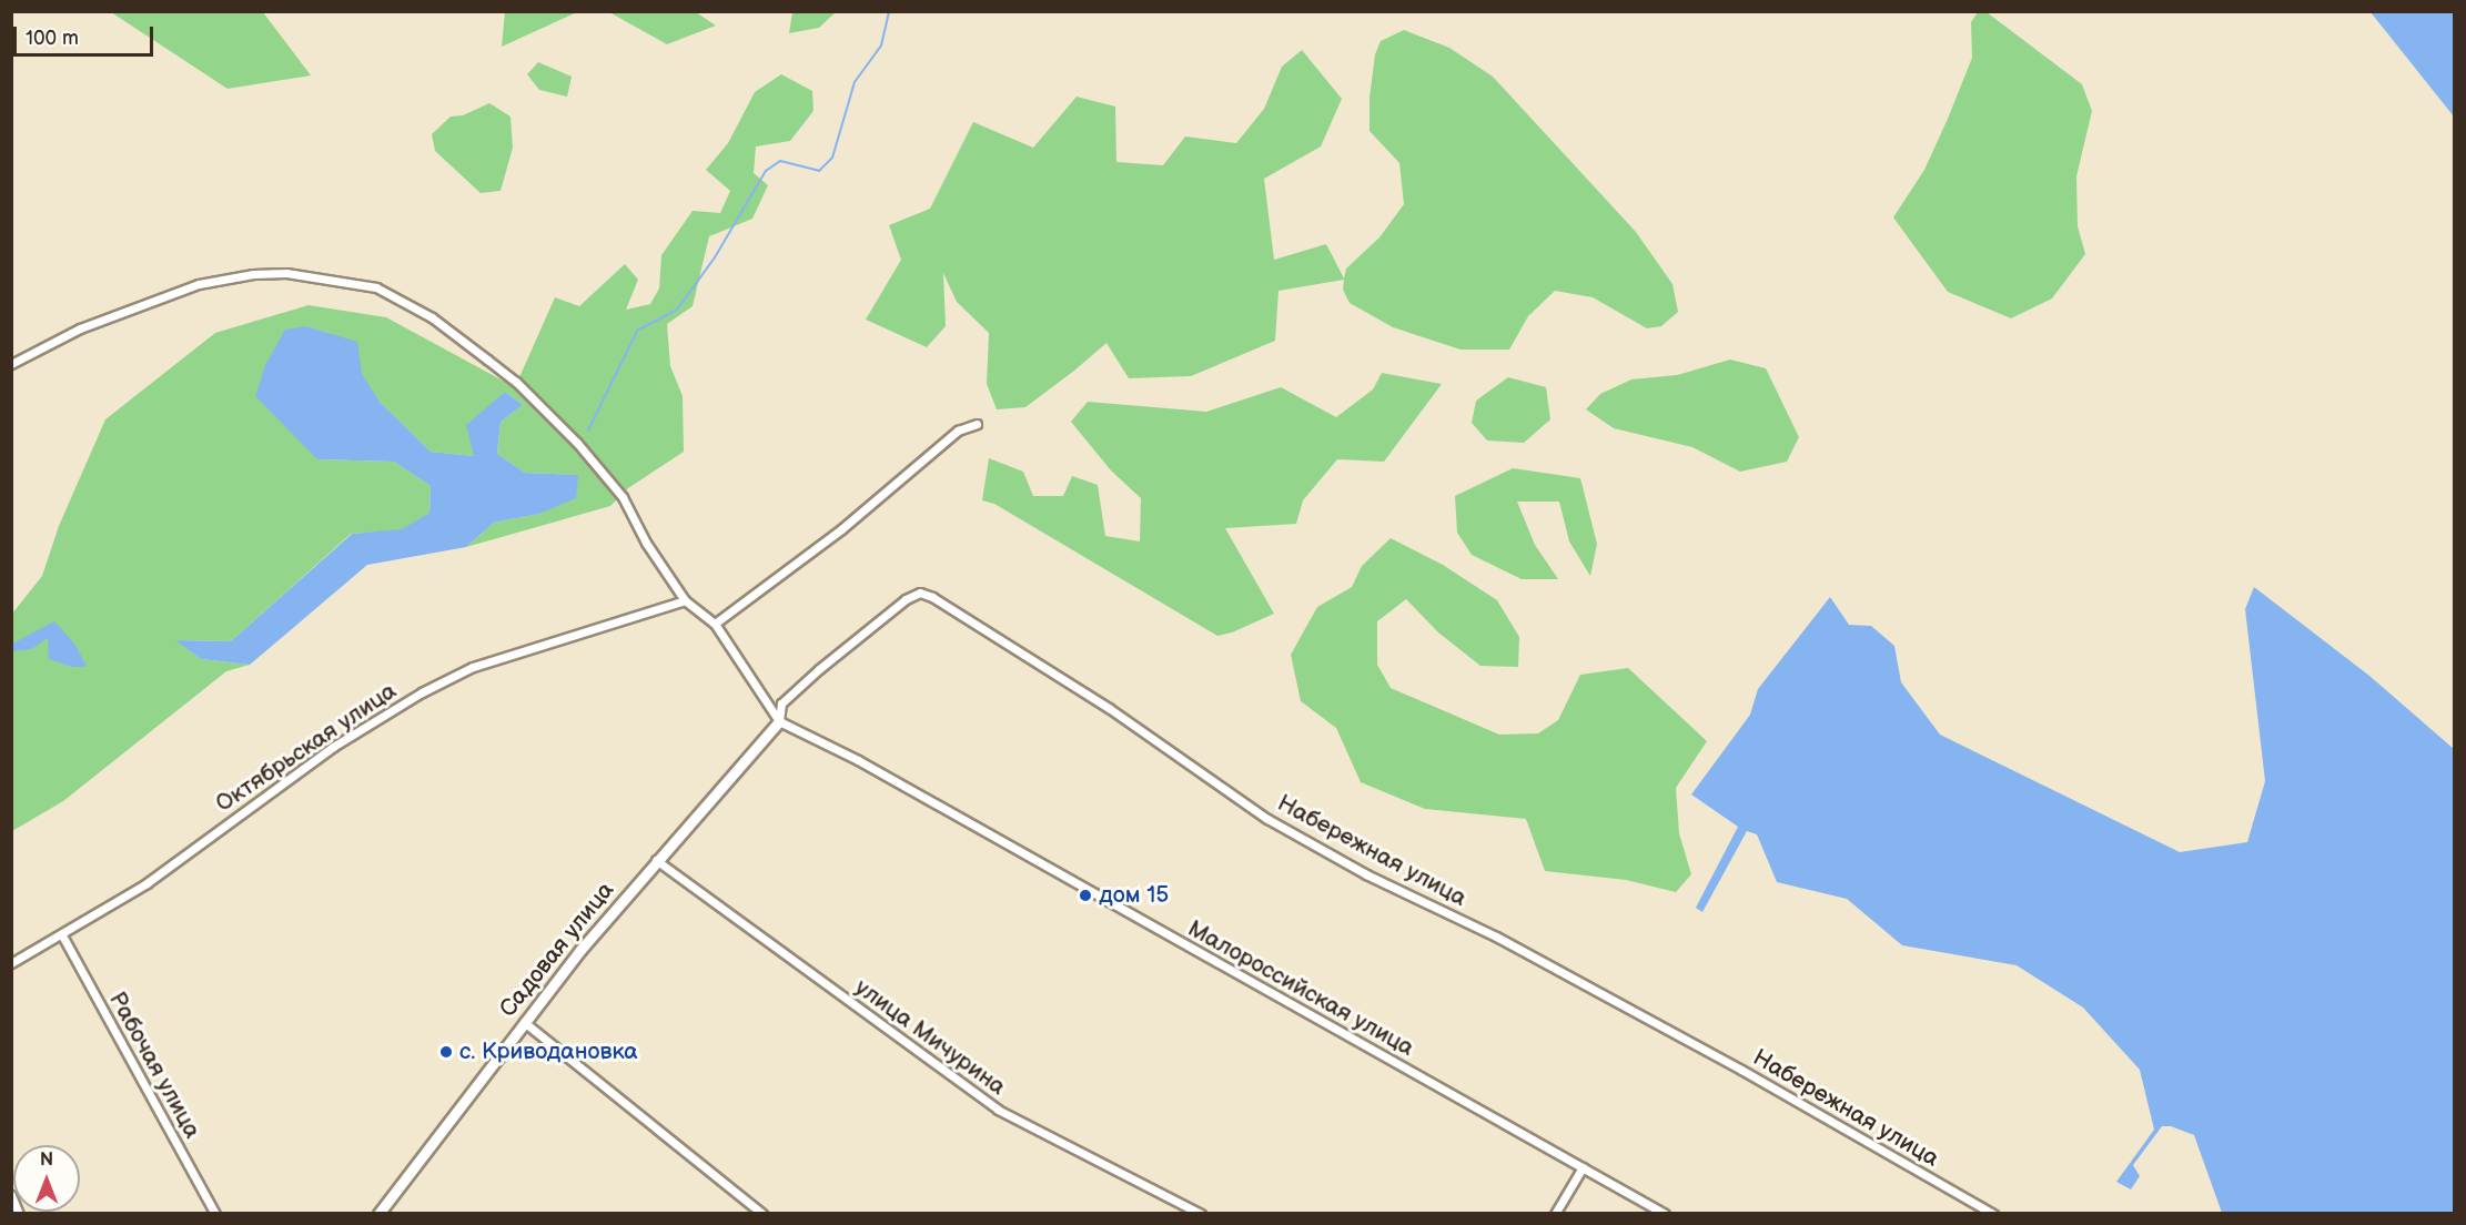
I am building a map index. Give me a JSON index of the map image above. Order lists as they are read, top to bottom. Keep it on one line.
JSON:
{"streets":{"street":["Октябрьская улица","Набережная улица","Садовая улица","Малороссийская улица","улица Мичурина","Рабочая улица"]},"crossings":[["Октябрьская улица","Рабочая улица"],["Набережная улица","Садовая улица"],["Набережная улица","Малороссийская улица"],["Садовая улица","Малороссийская улица"],["Садовая улица","улица Мичурина"]],"places":["дом 15","с. Криводановка"],"scale_bar":"100 m","north":"top"}
